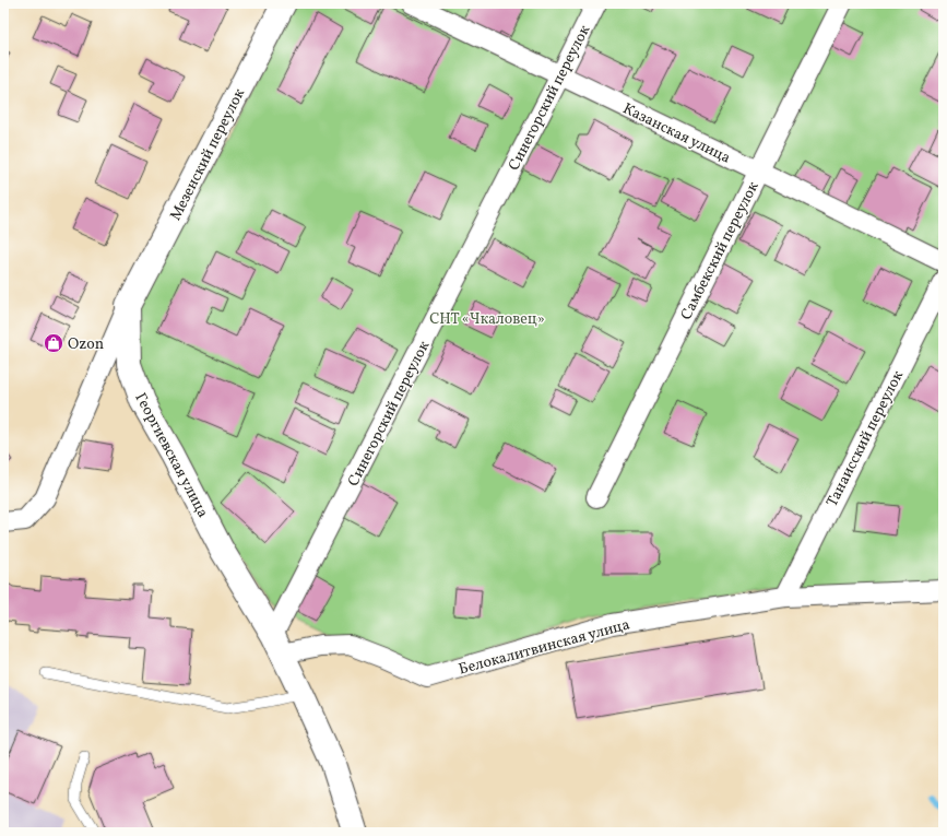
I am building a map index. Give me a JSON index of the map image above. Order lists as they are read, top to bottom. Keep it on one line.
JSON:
{"streets":{"street":["Синегорский переулок","Казанская улица","Мезенский переулок","Самбекский переулок","Танаисский переулок","Георгиевская улица","Белокалитвинская улица"]},"crossings":[["Синегорский переулок","Казанская улица"],["Синегорский переулок","Георгиевская улица"],["Синегорский переулок","Белокалитвинская улица"],["Казанская улица","Самбекский переулок"],["Мезенский переулок","Георгиевская улица"],["Танаисский переулок","Белокалитвинская улица"],["Георгиевская улица","Белокалитвинская улица"]],"parks":["СНТ «Чкаловец»"],"places":{"shop":["Ozon"]}}
